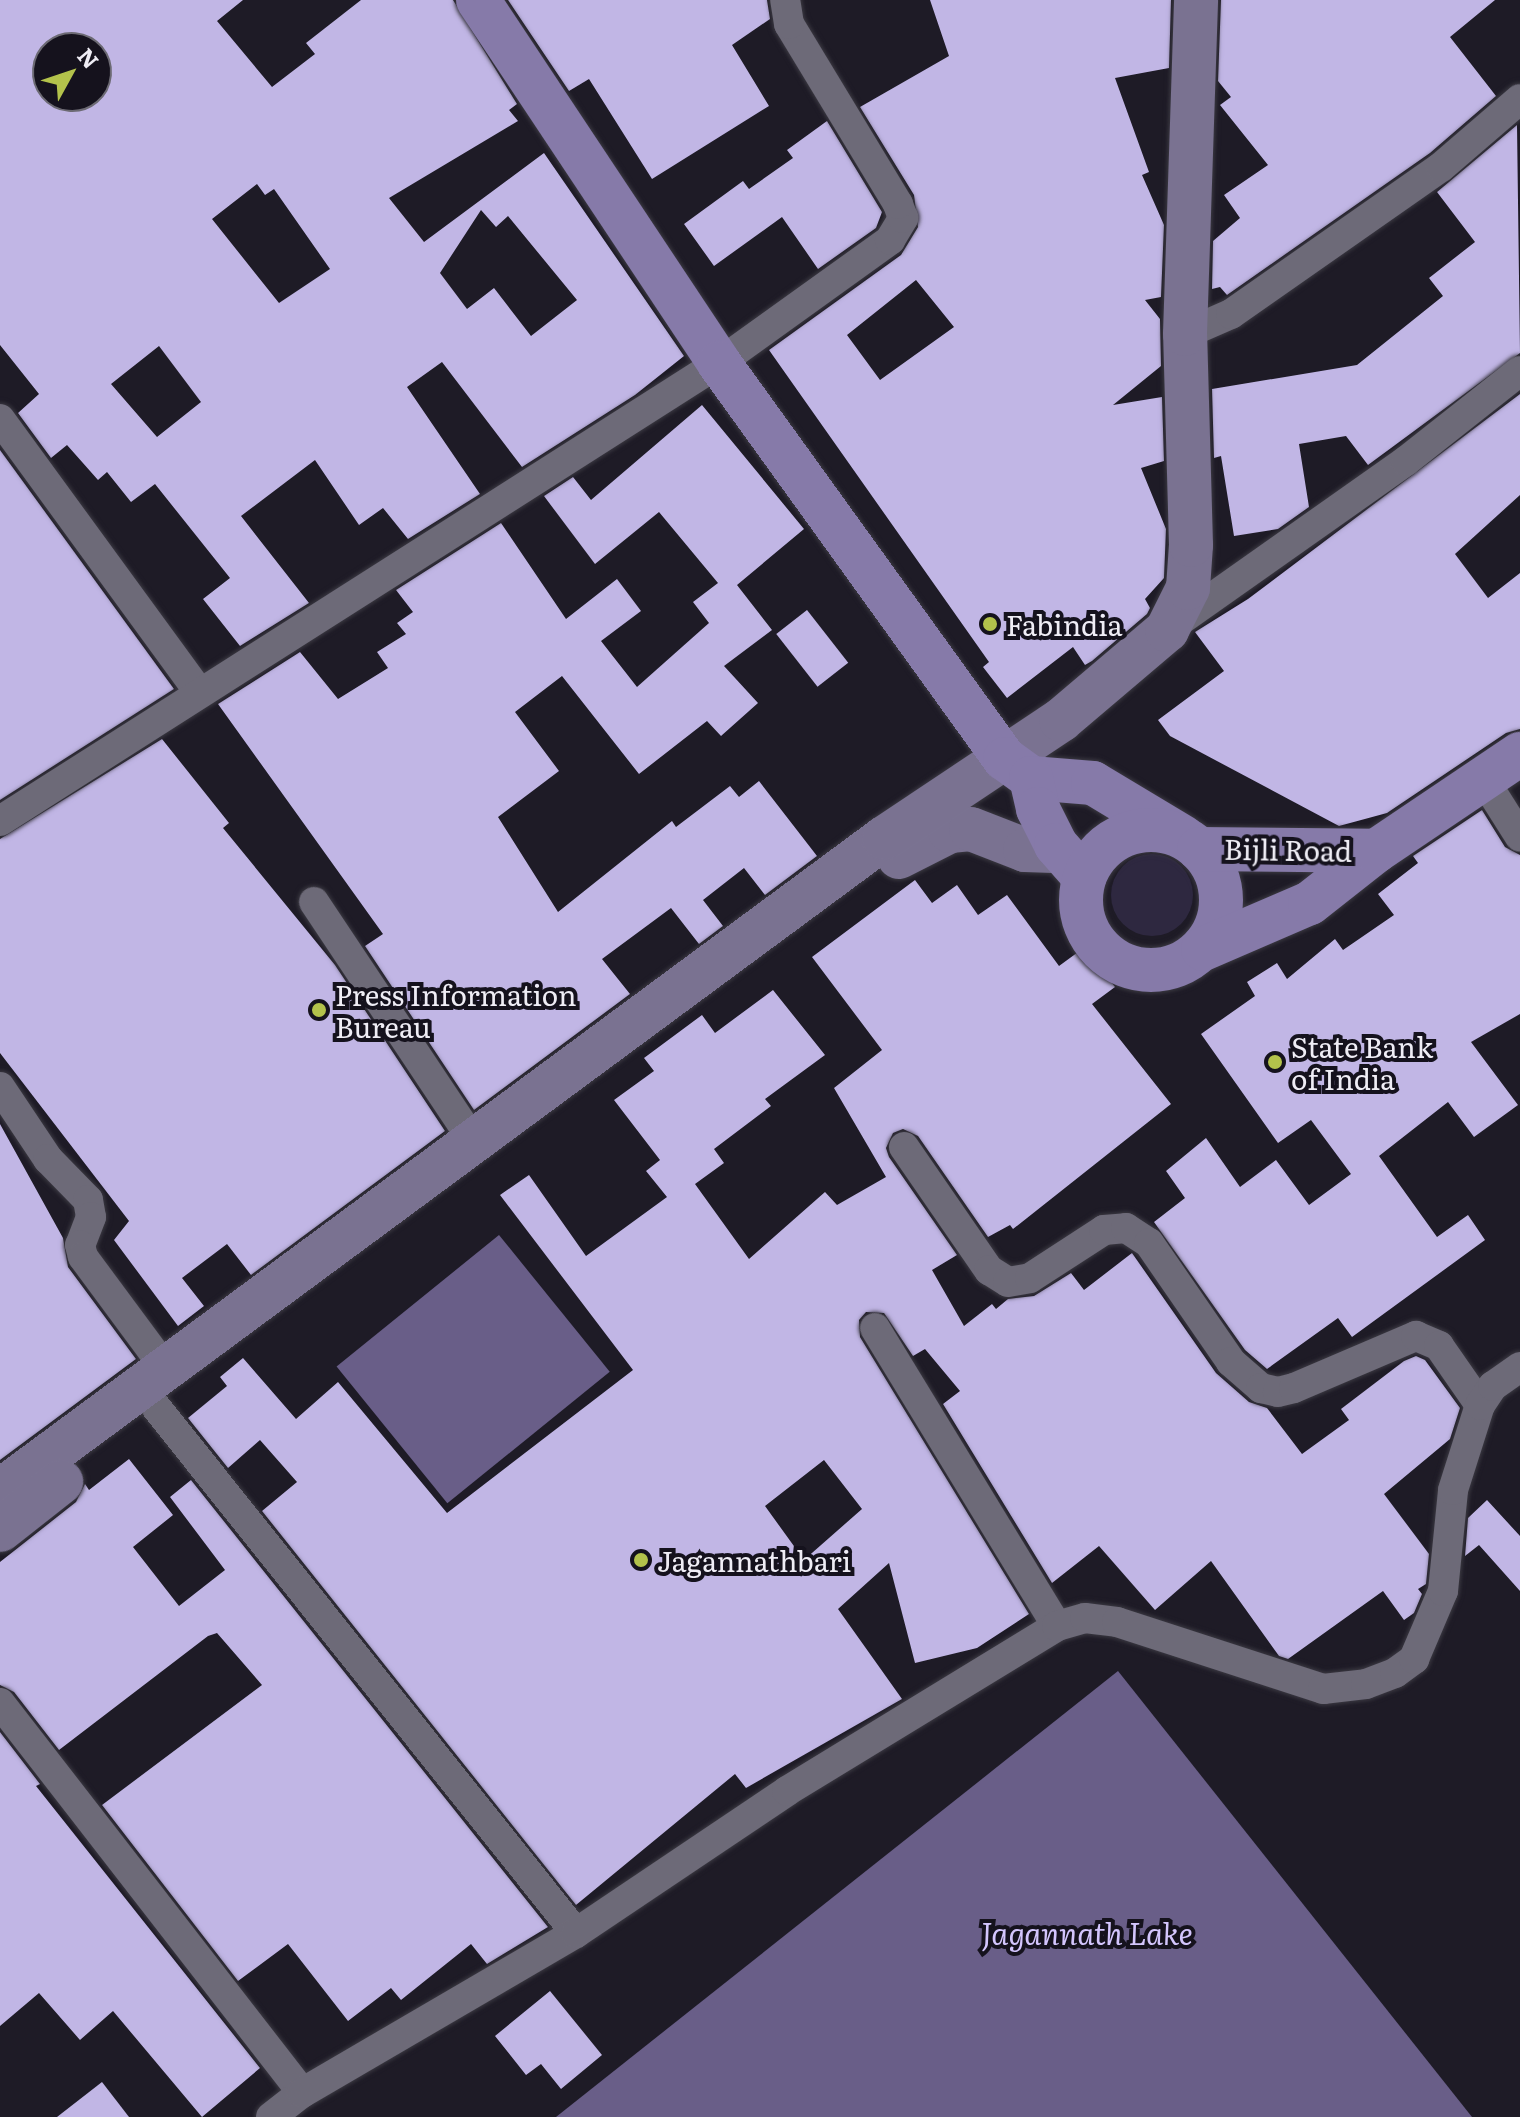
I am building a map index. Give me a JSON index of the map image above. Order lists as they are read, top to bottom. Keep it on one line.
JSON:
{"streets":{"main road":["Bijli Road"]},"water":["Jagannath Lake"],"places":["Fabindia","Press Information Bureau","State Bank of India","Jagannathbari"],"north":"top right"}
